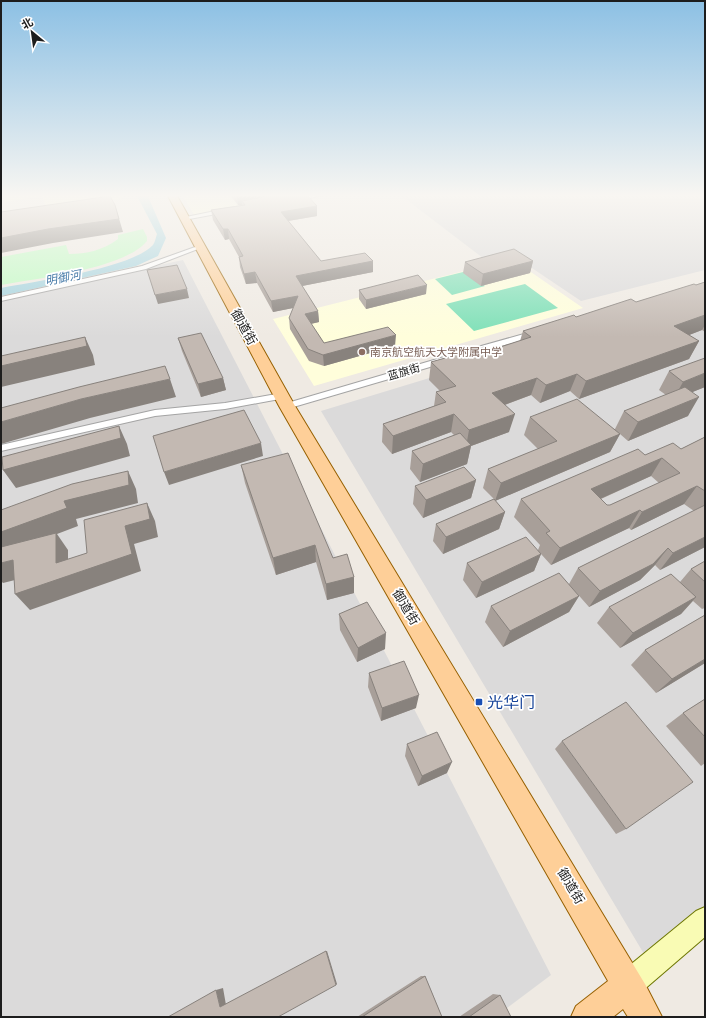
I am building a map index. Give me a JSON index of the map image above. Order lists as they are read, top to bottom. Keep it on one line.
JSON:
{"streets":{"main road":["御道街"],"street":["蓝旗街"]},"crossings":[["御道街","蓝旗街"]],"water":["明御河"],"places":{"other":["南京航空航天大学附属中学"],"transit":["光华门"]},"north":"top left"}
